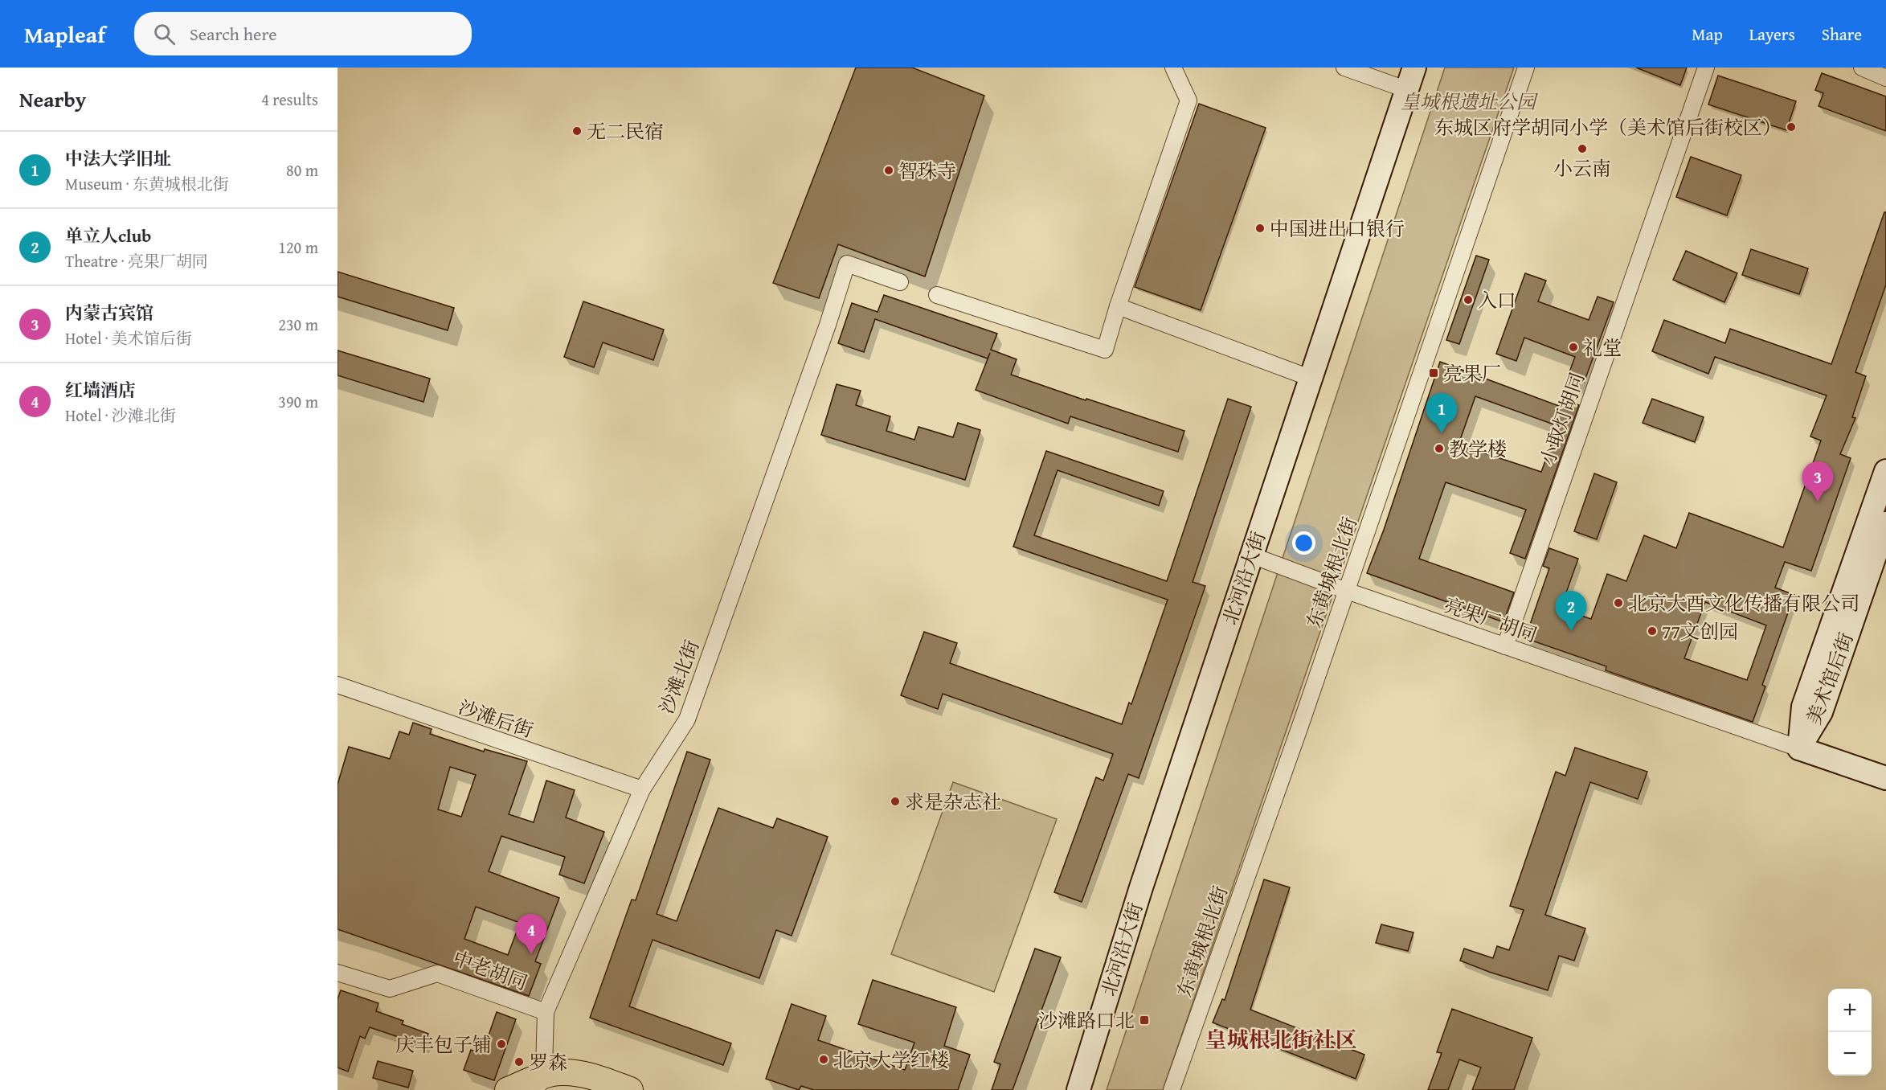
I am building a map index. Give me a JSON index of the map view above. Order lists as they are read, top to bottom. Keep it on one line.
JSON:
{"streets":{"main road":["北河沿大街","美术馆后街"],"street":["小取灯胡同","东黄城根北街","亮果厂胡同","沙滩北街","沙滩后街","中老胡同"]},"crossings":[["小取灯胡同","亮果厂胡同"],["东黄城根北街","亮果厂胡同"],["北河沿大街","亮果厂胡同"],["亮果厂胡同","美术馆后街"],["沙滩北街","沙滩后街"],["沙滩北街","中老胡同"]],"districts":["皇城根北街社区"],"parks":["皇城根遗址公园"],"places":{"other":["东城区府学胡同小学（美术馆后街校区）","无二民宿","小云南","智珠寺","中国进出口银行","入口","礼堂","教学楼","北京大酉文化传播有限公司","77文创园","求是杂志社","庆丰包子铺","北京大学红楼","罗森"],"transit":["亮果厂","沙滩路口北"]},"page":{"header":"Mapleaf","search":"Search here","nav":["Map","Layers","Share"],"heading":["Nearby","4 results"],"list":[{"mark":"1","name":"中法大学旧址","note":"Museum · 东黄城根北街","value":"80 m"},{"mark":"2","name":"单立人club","note":"Theatre · 亮果厂胡同","value":"120 m"},{"mark":"3","name":"内蒙古宾馆","note":"Hotel · 美术馆后街","value":"230 m"},{"mark":"4","name":"红墙酒店","note":"Hotel · 沙滩北街","value":"390 m"}],"pins":["1","3","2","4"],"map_buttons":["+","−"]}}
